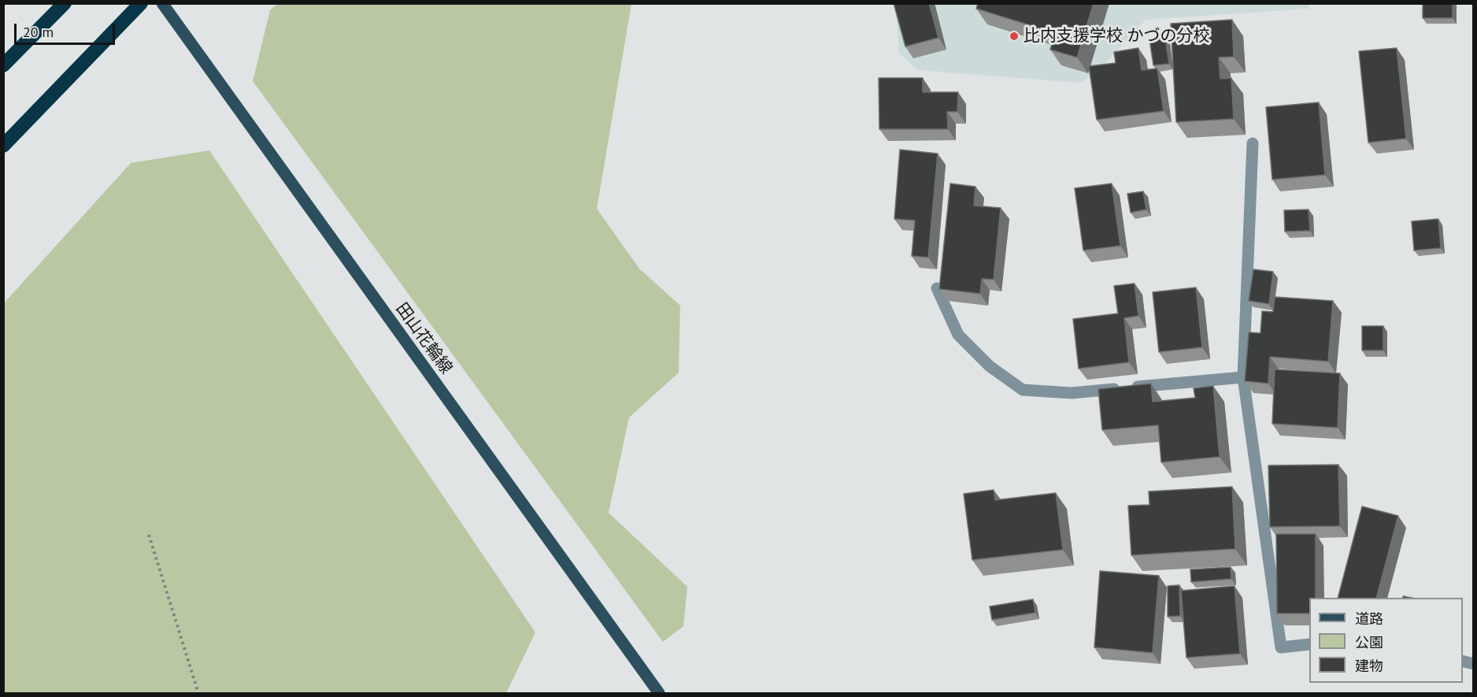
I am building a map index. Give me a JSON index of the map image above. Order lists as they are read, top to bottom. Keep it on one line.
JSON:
{"streets":{"main road":["田山花輪線"]},"places":["比内支援学校 かづの分校"],"legend":["道路","公園","建物"],"scale_bar":"20 m"}
